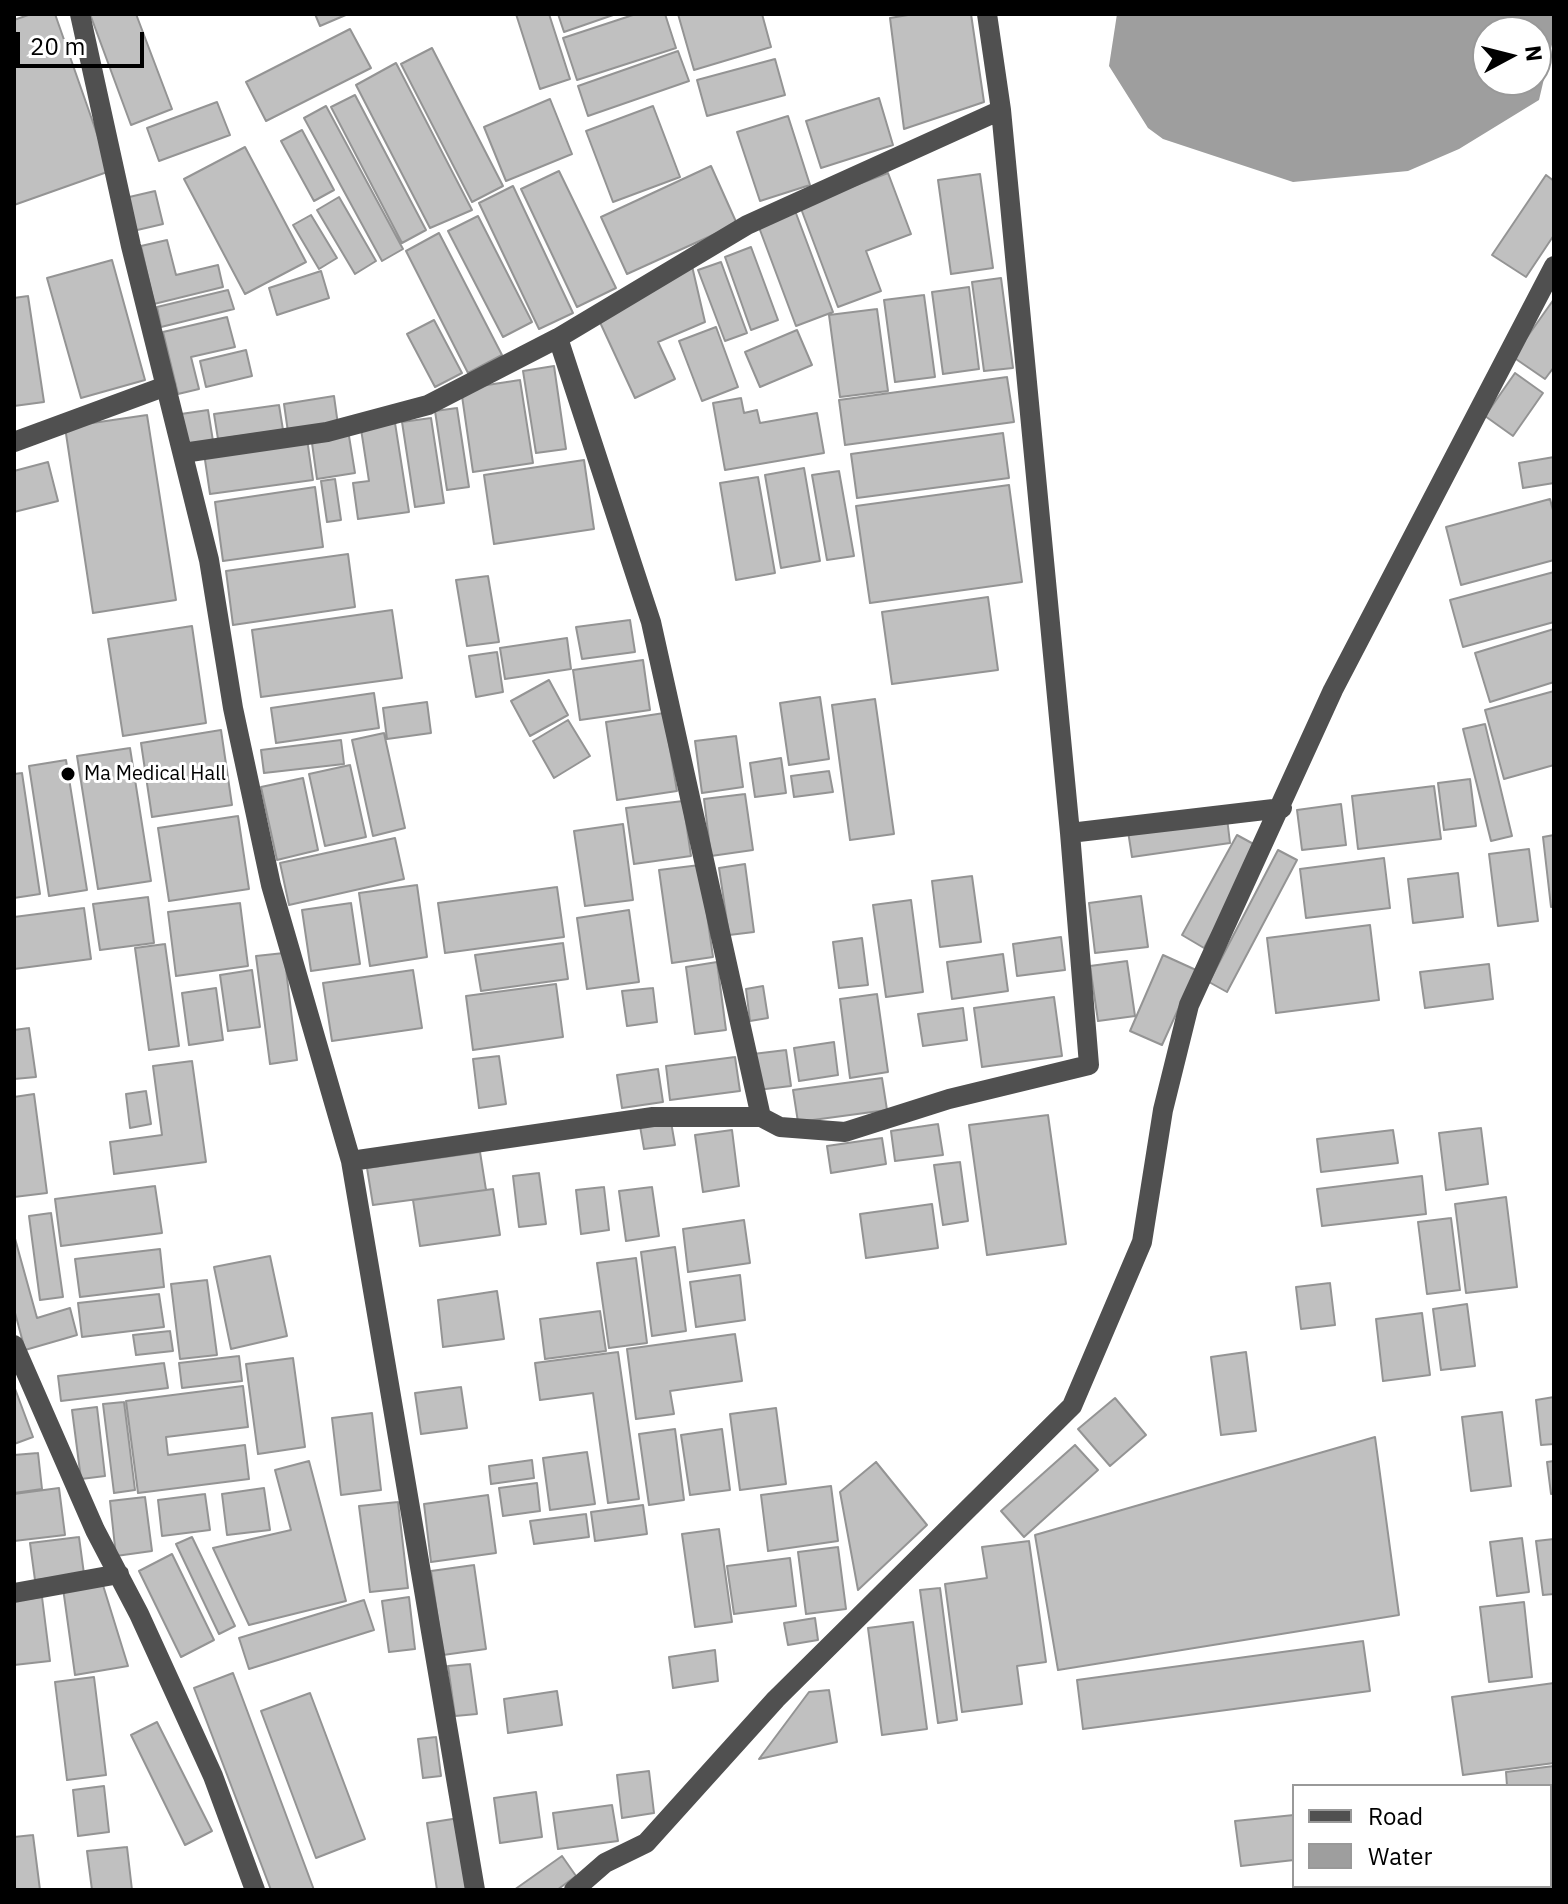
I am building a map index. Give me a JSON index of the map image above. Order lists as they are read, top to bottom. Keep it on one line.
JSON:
{"places":["Ma Medical Hall"],"legend":["Road","Water"],"scale_bar":"20 m","north":"right"}
